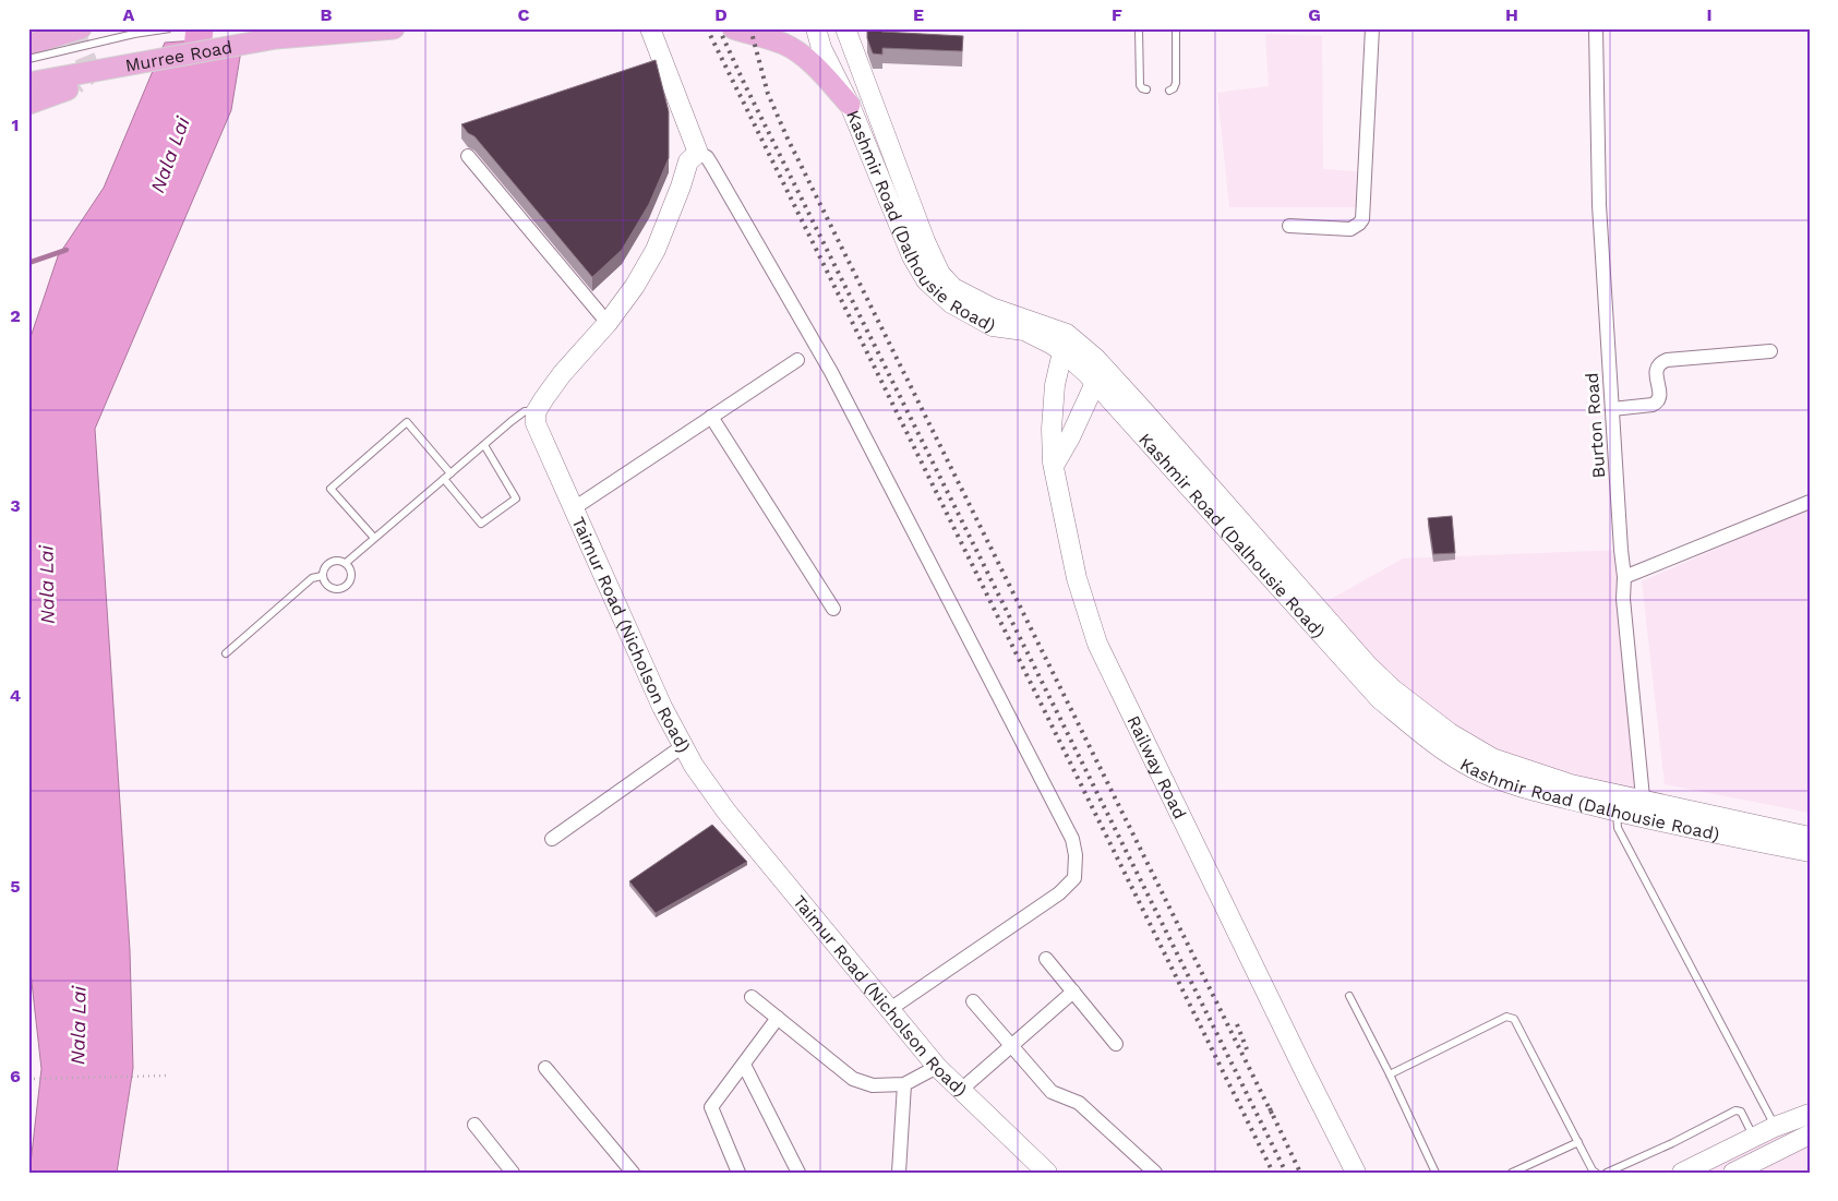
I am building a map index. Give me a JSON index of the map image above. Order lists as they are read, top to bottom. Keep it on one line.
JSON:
{"streets":{"main road":["Murree Road"],"street":["Kashmir Road (Dalhousie Road)","Burton Road","Taimur Road (Nicholson Road)","Railway Road"]},"crossings":[["Kashmir Road (Dalhousie Road)","Burton Road"],["Kashmir Road (Dalhousie Road)","Railway Road"]],"water":["Nala Lai"],"grid":{"columns":["A","B","C","D","E","F","G","H","I"],"rows":["1","2","3","4","5","6"]}}
